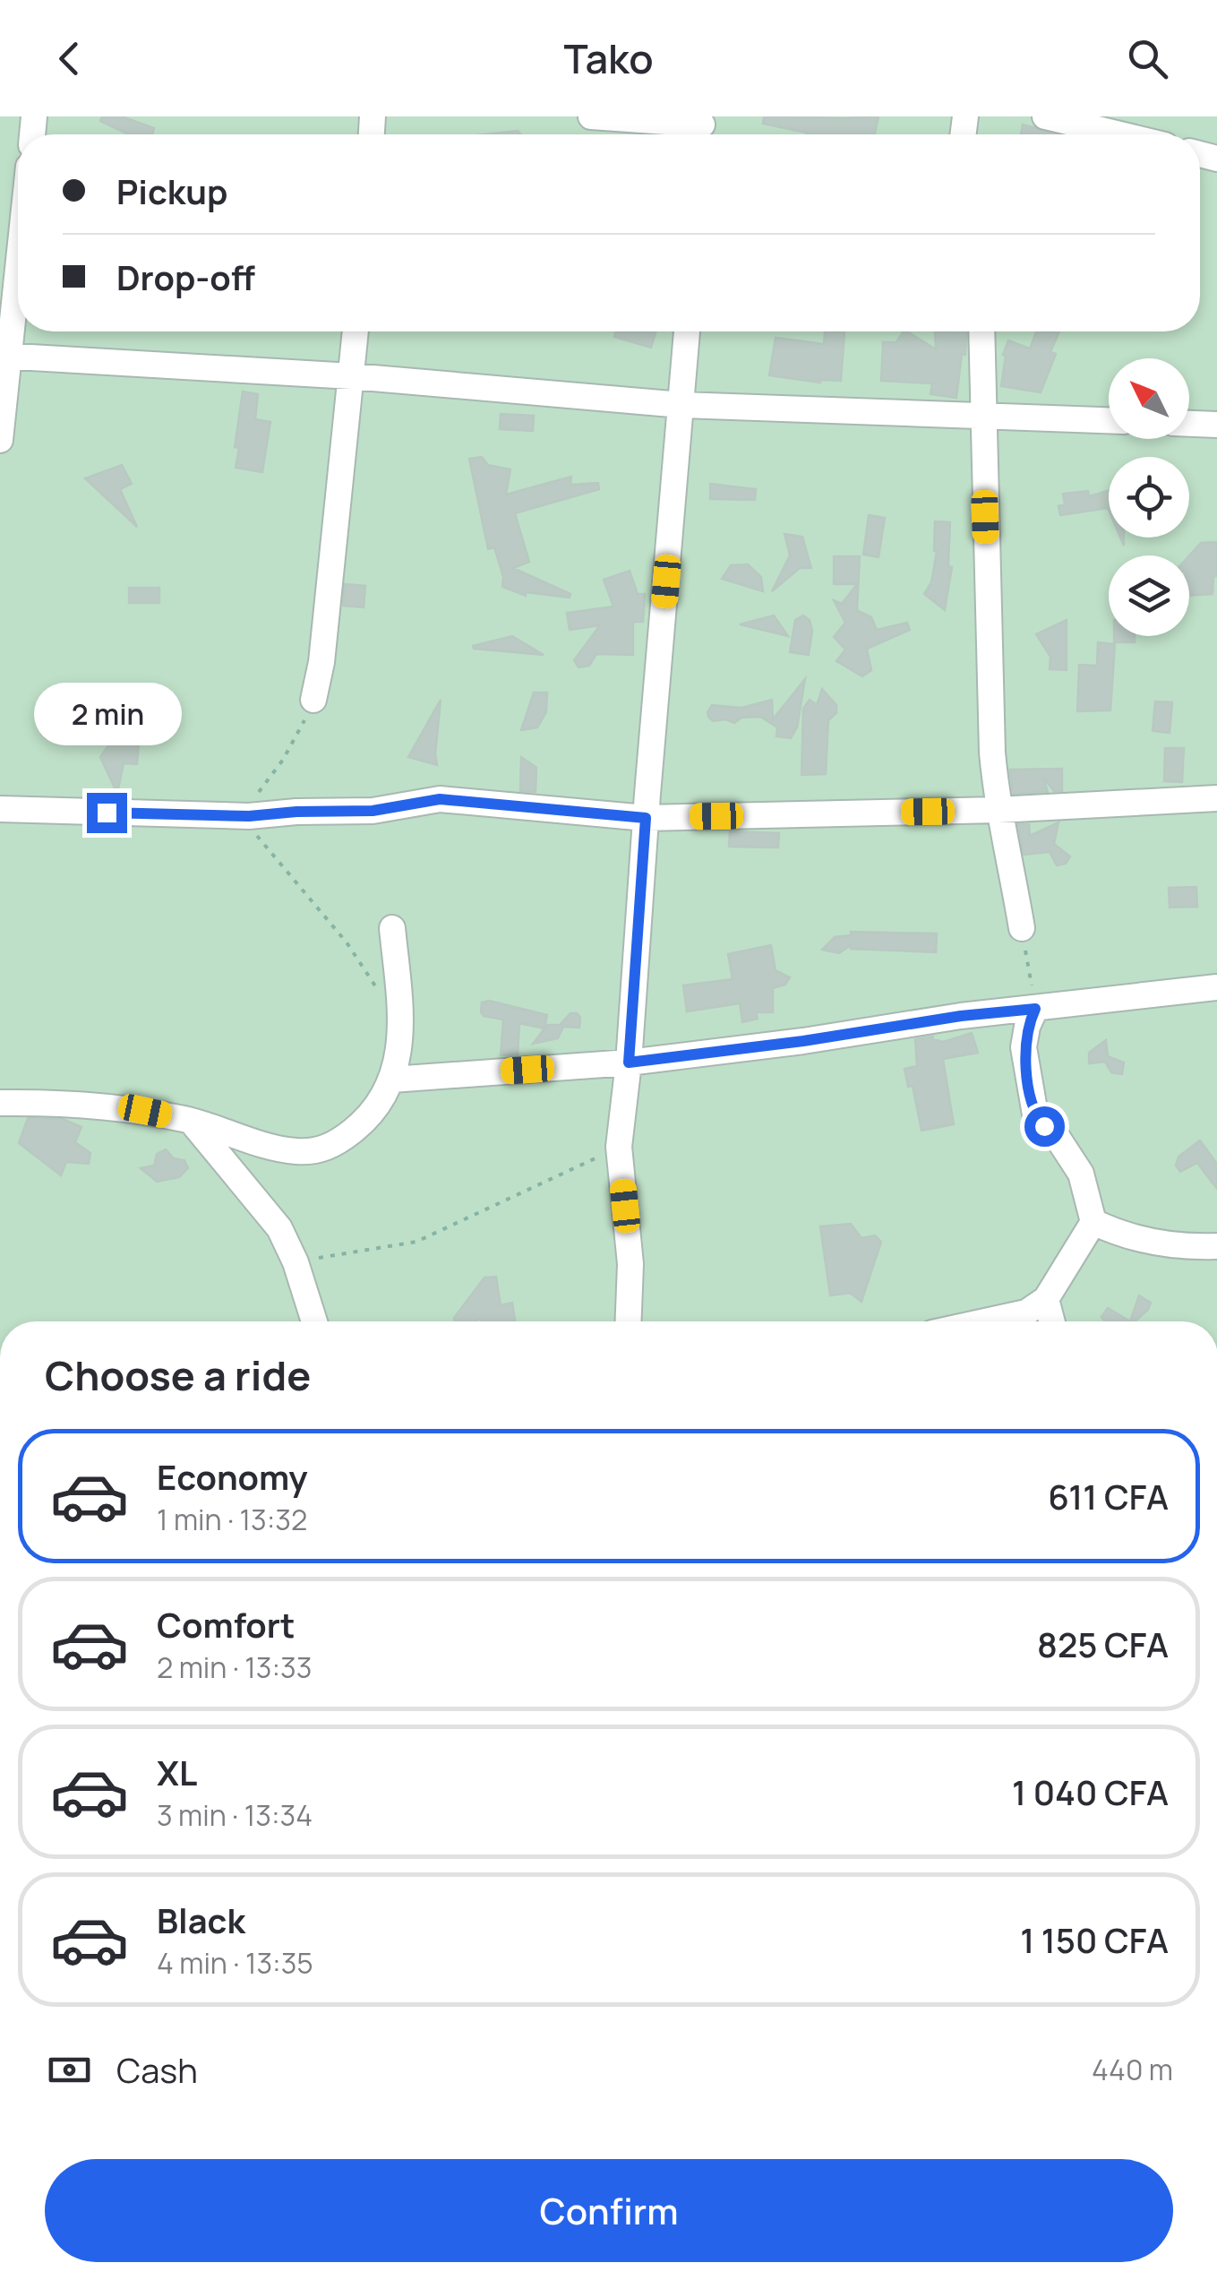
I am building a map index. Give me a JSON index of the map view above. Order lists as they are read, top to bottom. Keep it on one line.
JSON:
{"north":"top left","page":{"header":"Tako","banner":["Pickup","Drop-off"],"bubble":"2 min","heading":"Choose a ride","list":[{"name":"Economy","note":"1 min · 13:32","value":"611 CFA"},{"name":"Comfort","note":"2 min · 13:33","value":"825 CFA"},{"name":"XL","note":"3 min · 13:34","value":"1 040 CFA"},{"name":"Black","note":"4 min · 13:35","value":"1 150 CFA"}],"pay":["Cash","440 m"],"buttons":"Confirm"}}
